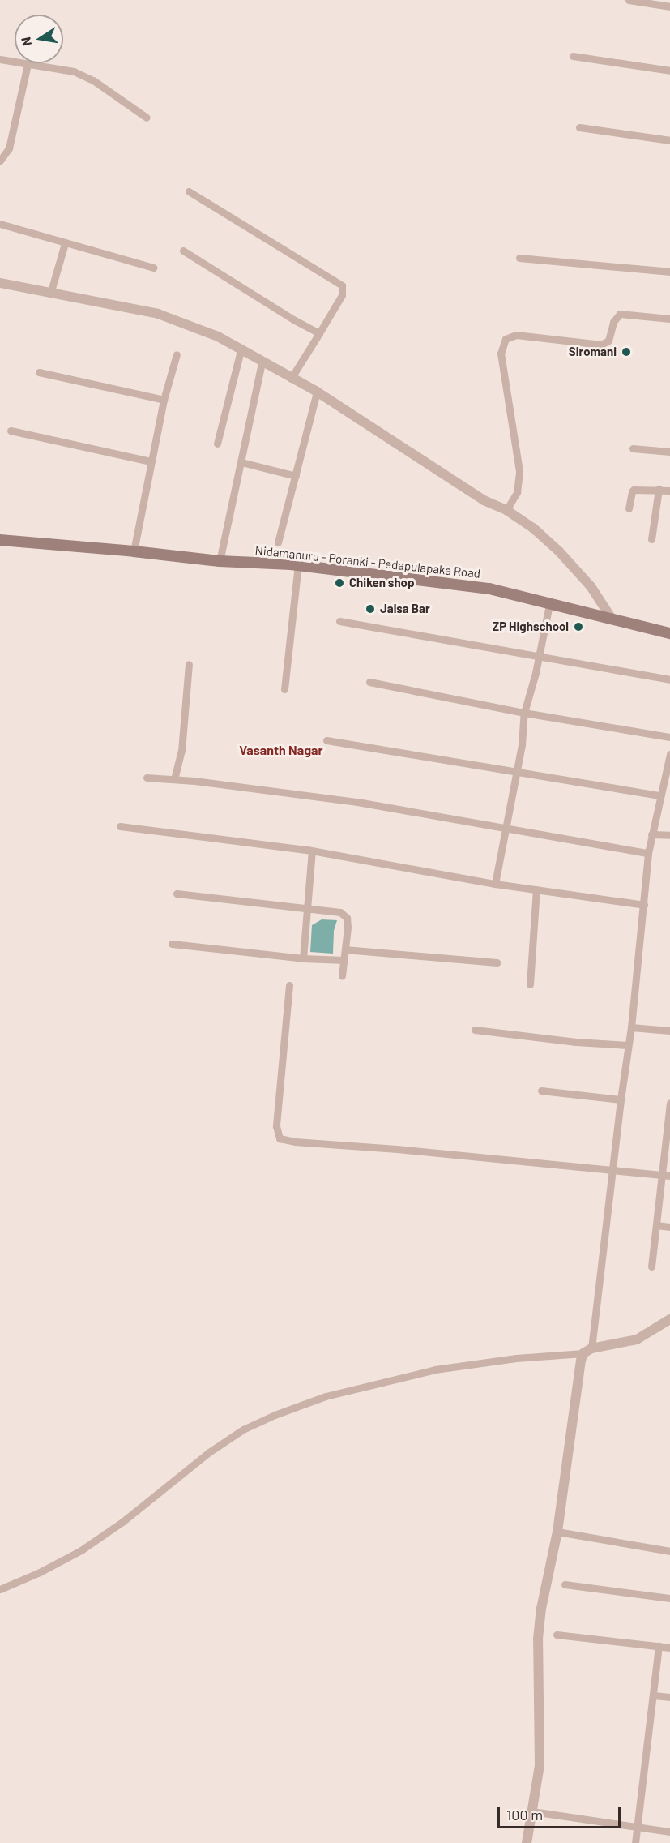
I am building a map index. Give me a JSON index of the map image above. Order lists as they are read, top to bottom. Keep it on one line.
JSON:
{"streets":{"main road":["Nidamanuru - Poranki - Pedapulapaka Road"]},"districts":["Vasanth Nagar"],"places":["Siromani","Chiken shop","Jalsa Bar","ZP Highschool"],"scale_bar":"100 m","north":"left"}
